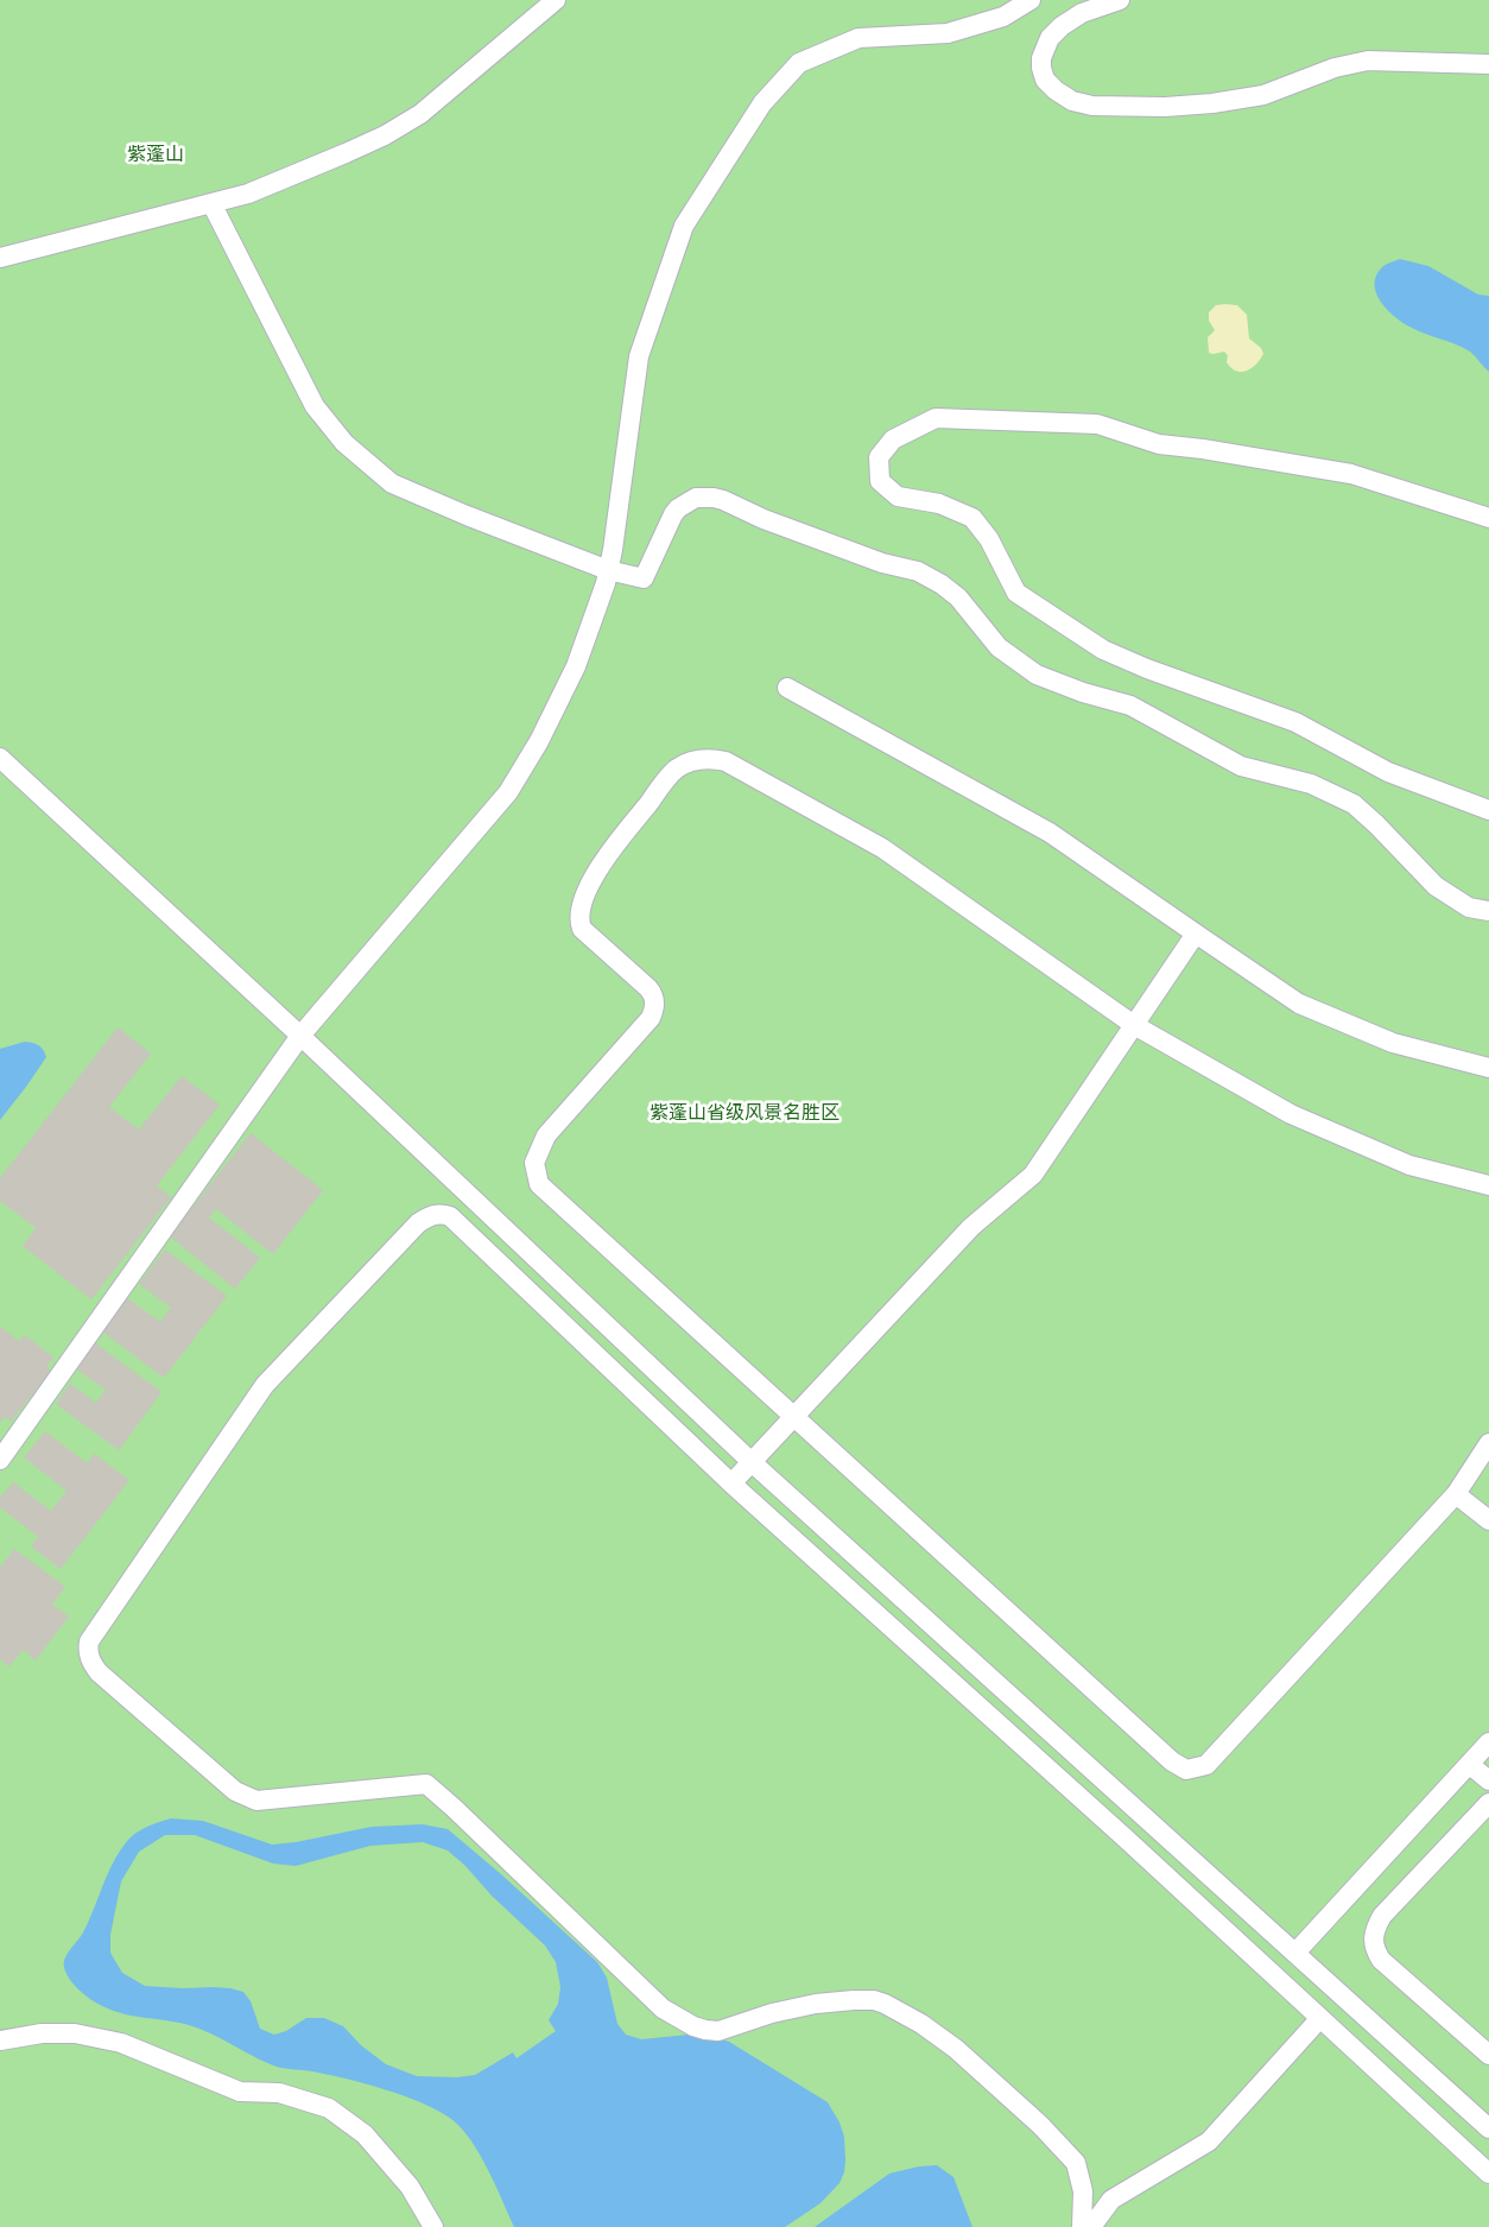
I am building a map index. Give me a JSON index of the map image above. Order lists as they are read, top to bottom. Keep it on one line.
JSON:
{"parks":["紫蓬山","紫蓬山省级风景名胜区"]}
